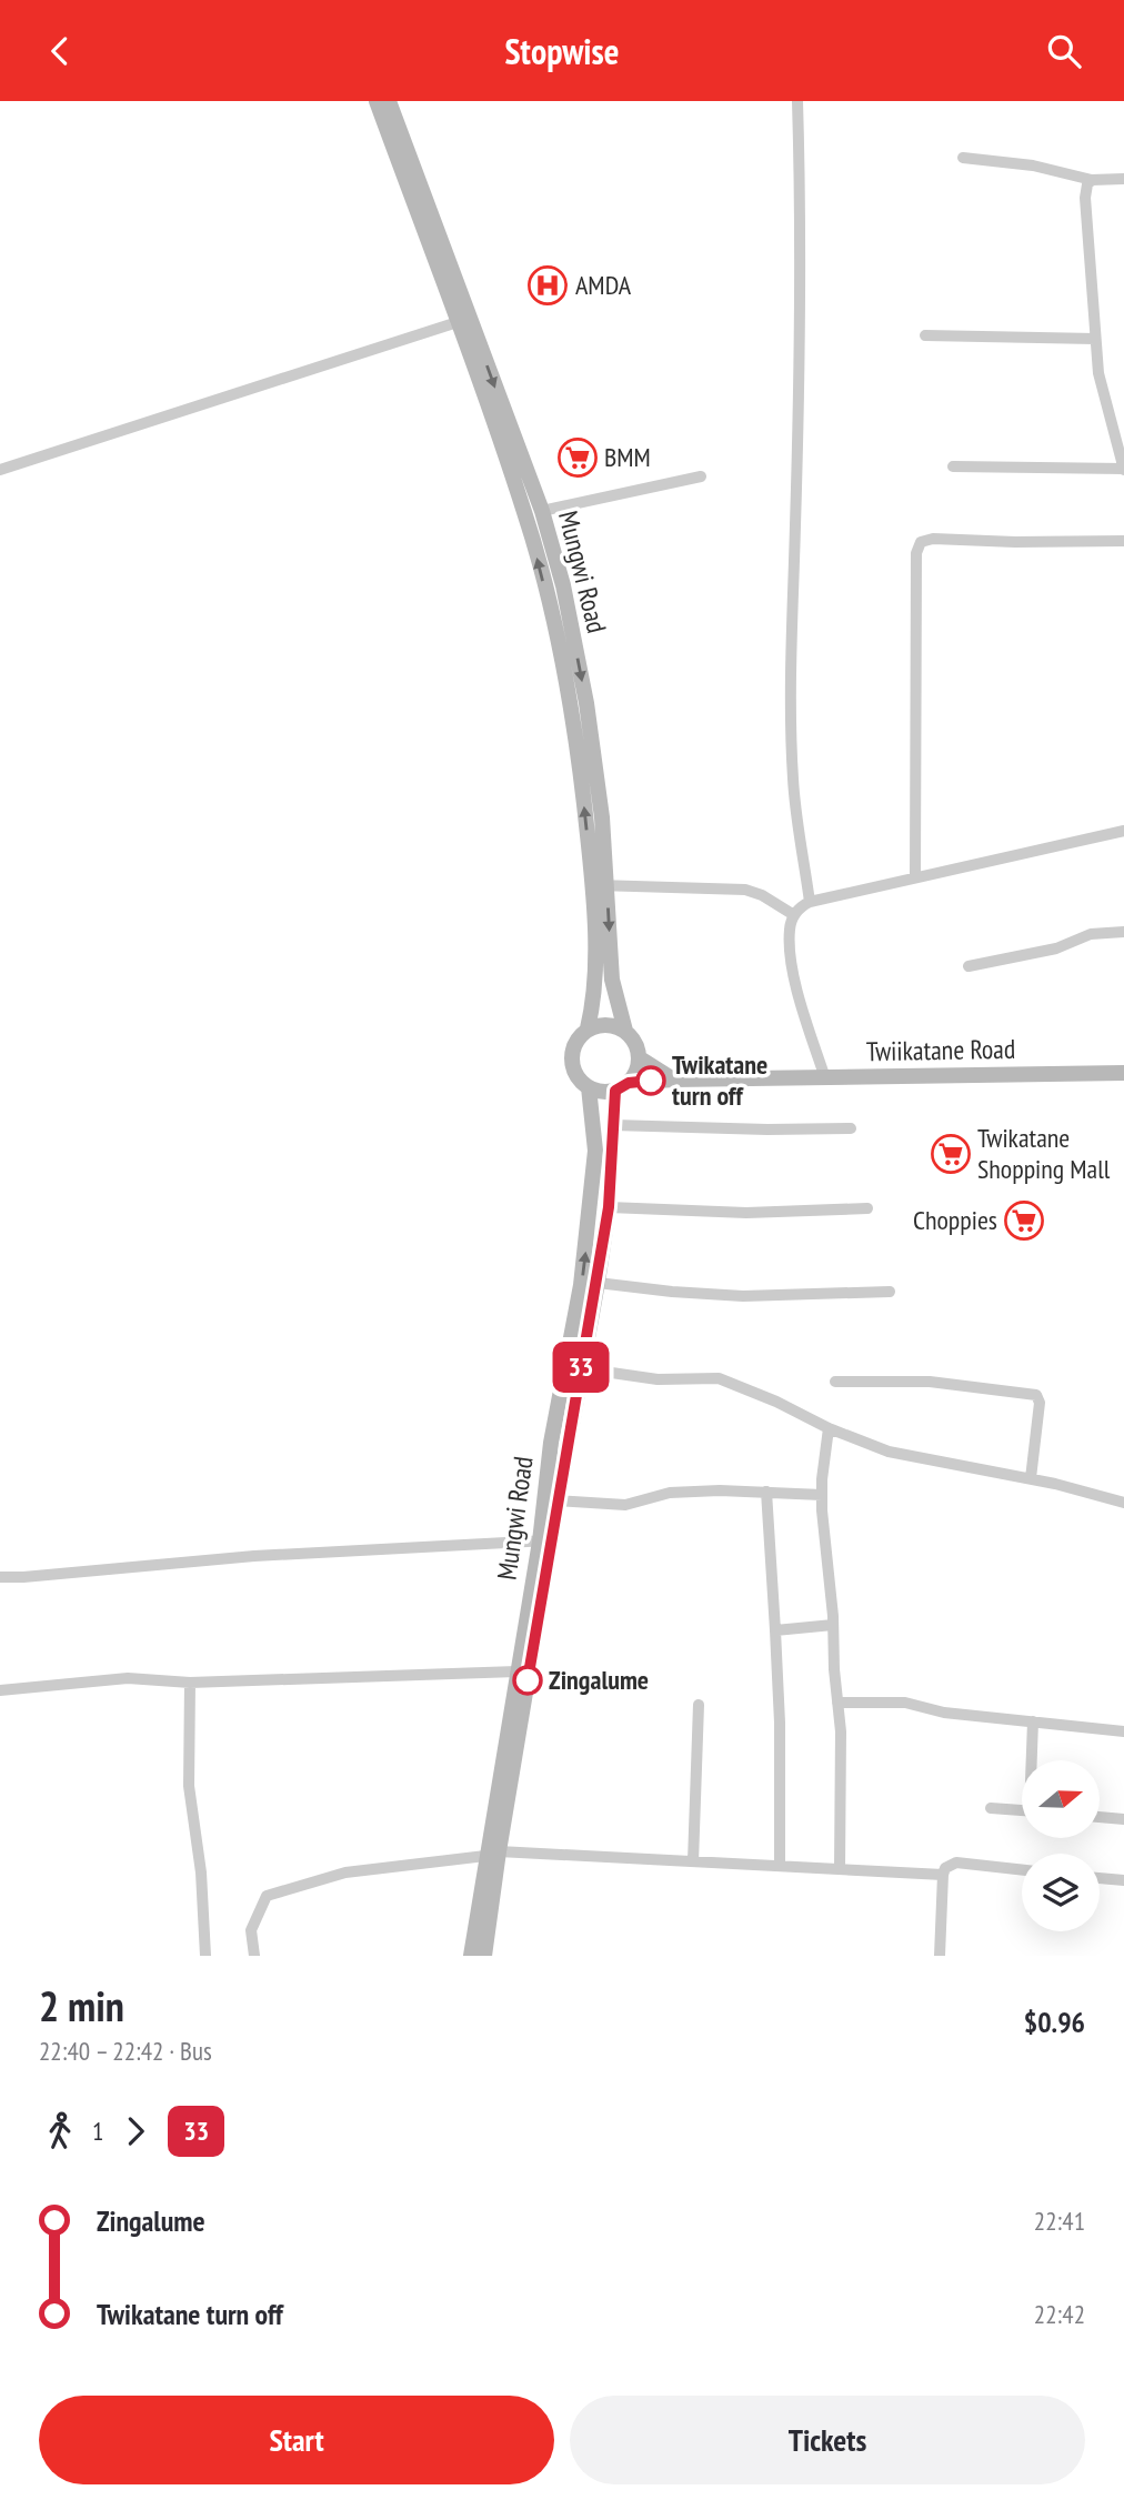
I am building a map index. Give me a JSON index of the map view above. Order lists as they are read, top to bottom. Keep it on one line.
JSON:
{"streets":{"main road":["Mungwi Road","Twiikatane Road"]},"crossings":[["Mungwi Road","Twiikatane Road"]],"places":{"hospital":["AMDA"],"supermarket":["BMM","Twikatane Shopping Mall","Choppies"],"other":["Twikatane turn off","Zingalume"]},"lines":["bus line 33"],"north":"right","page":{"header":"Stopwise","on_map":"33","heading":["2 min","22:40 – 22:42 · Bus","$0.96"],"legs":["1","33"],"list":[{"name":"Zingalume","value":"22:41"},{"name":"Twikatane turn off","value":"22:42"}],"buttons":["Start","Tickets"]}}
